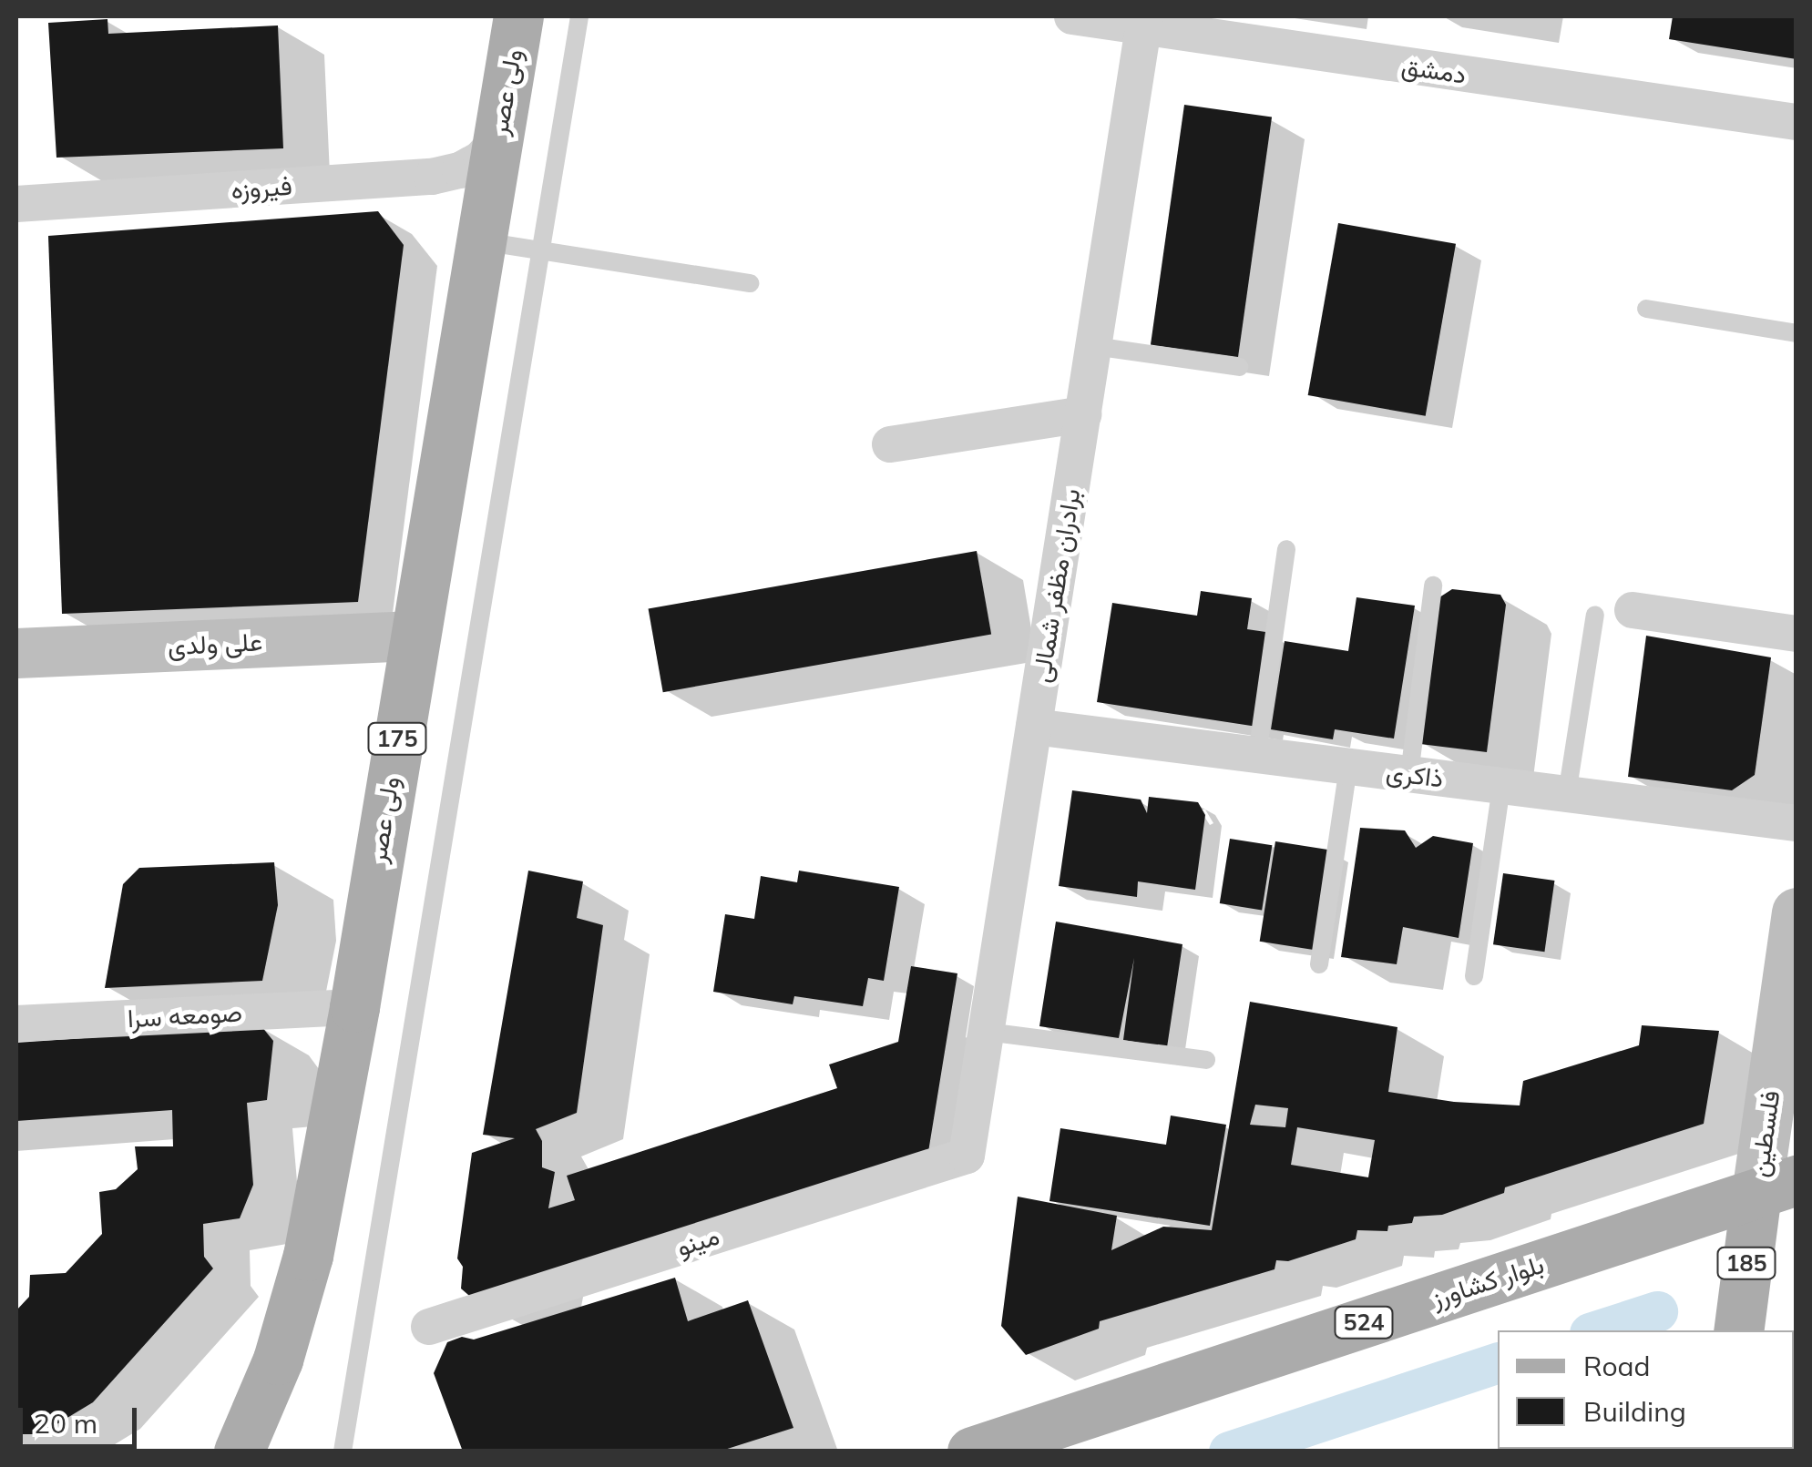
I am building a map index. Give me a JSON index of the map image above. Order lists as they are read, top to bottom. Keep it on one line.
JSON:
{"streets":{"main road":["ولی عصر","175","185","بلوار کشاورز","524"],"street":["دمشق","فیروزه","برادران مظفر شمالی","علی ولدی","ذاکری","صومعه سرا","فلسطین","مینو"]},"crossings":[["دمشق","برادران مظفر شمالی"],["ولی عصر","فیروزه"],["ولی عصر","علی ولدی"],["ولی عصر","صومعه سرا"],["برادران مظفر شمالی","ذاکری"],["برادران مظفر شمالی","مینو"],["فلسطین","185"],["فلسطین","بلوار کشاورز"],["185","بلوار کشاورز"]],"legend":["Road","Building"],"scale_bar":"20 m"}
